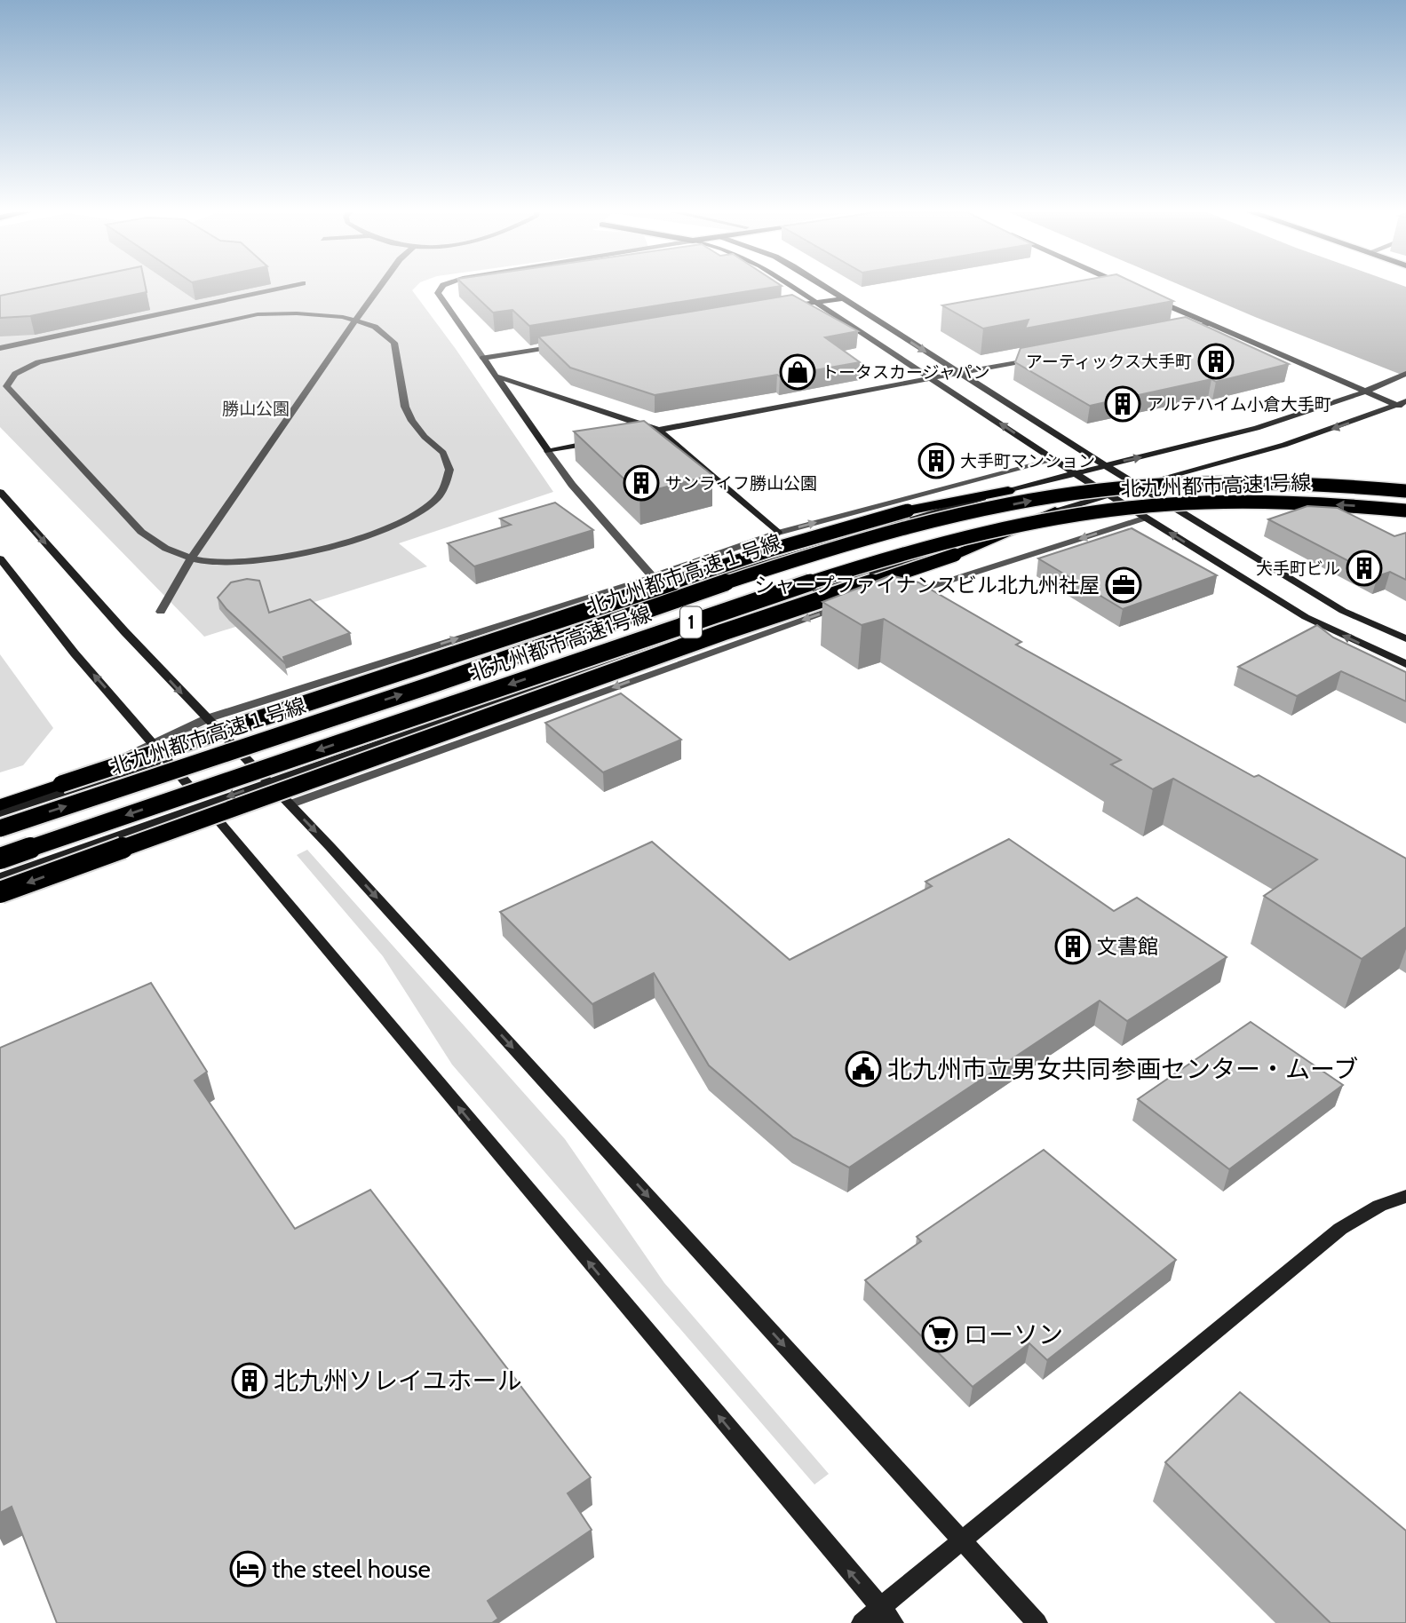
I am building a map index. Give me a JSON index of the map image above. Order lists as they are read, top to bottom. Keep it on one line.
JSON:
{"streets":{"highway":["北九州都市高速1号線","北九州都市高速１号線","1"]},"parks":["勝山公園"],"places":{"building":["アーティックス大手町","アルテハイム小倉大手町","大手町マンション","サンライフ勝山公園","大手町ビル","文書館","北九州ソレイユホール"],"shop":["トータスカージャパン"],"office":["シャープファイナンスビル北九州社屋"],"public building":["北九州市立男女共同参画センター・ムーブ"],"supermarket":["ローソン"],"hotel":["the steel house"]}}
